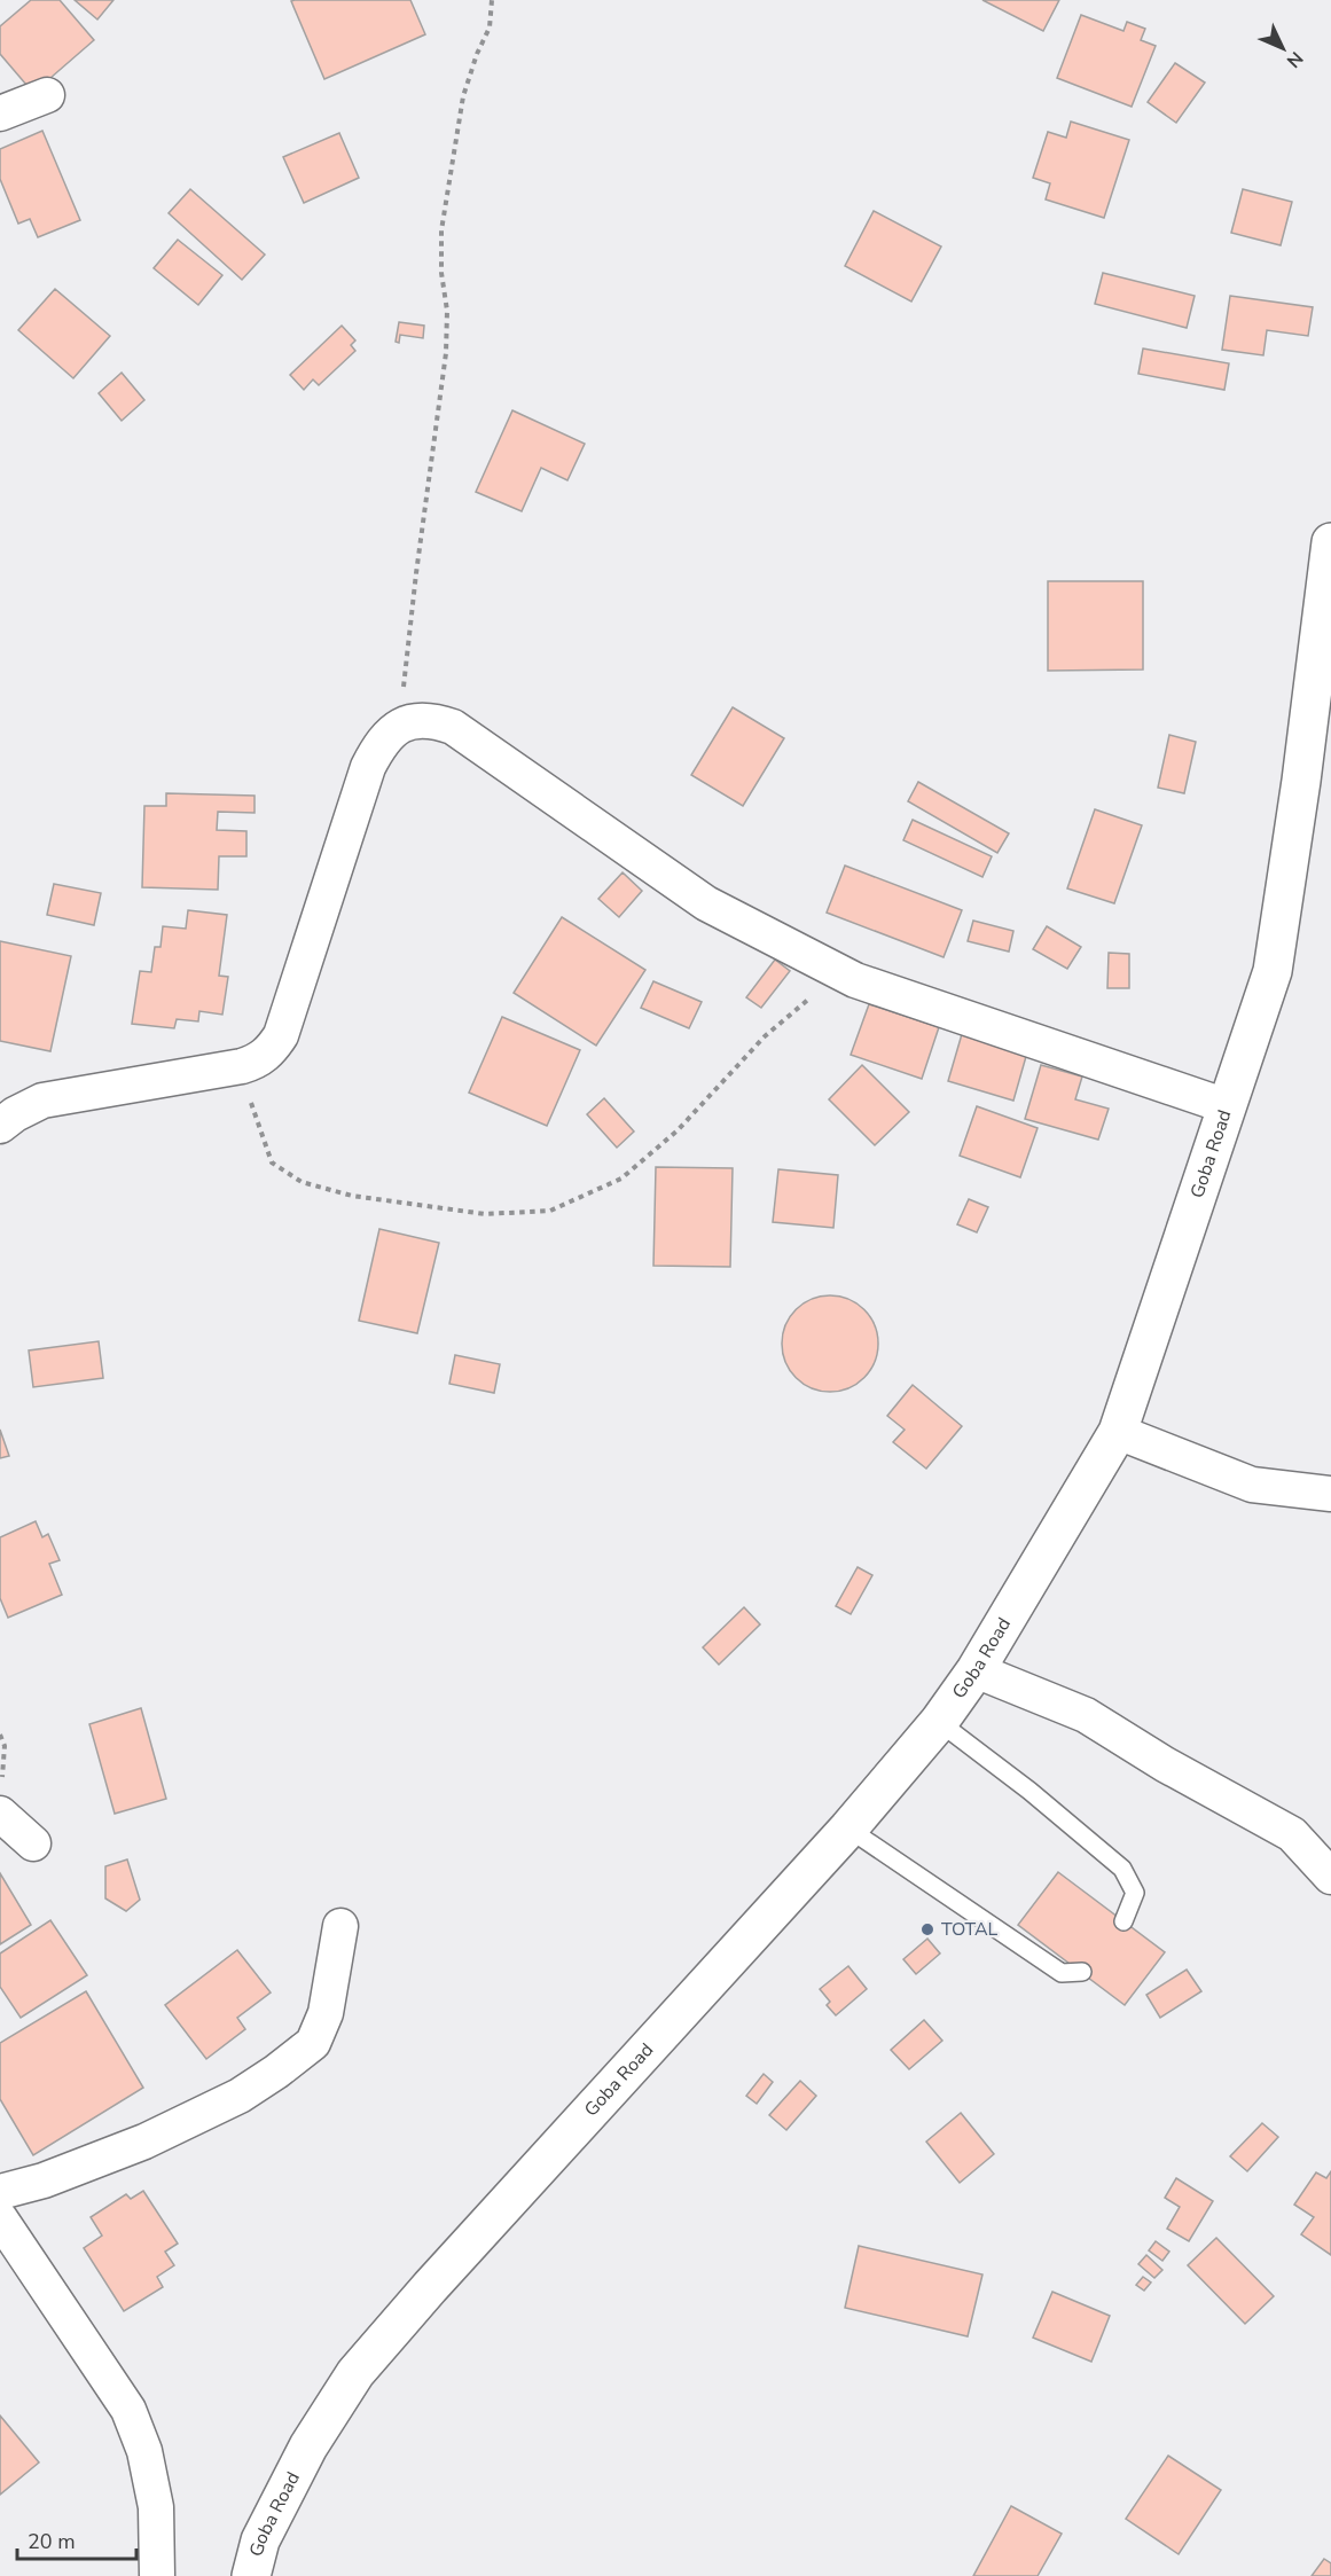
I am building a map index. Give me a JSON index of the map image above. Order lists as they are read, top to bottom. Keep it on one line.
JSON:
{"streets":{"main road":["Goba Road"]},"places":["TOTAL"],"scale_bar":"20 m","north":"bottom right"}
